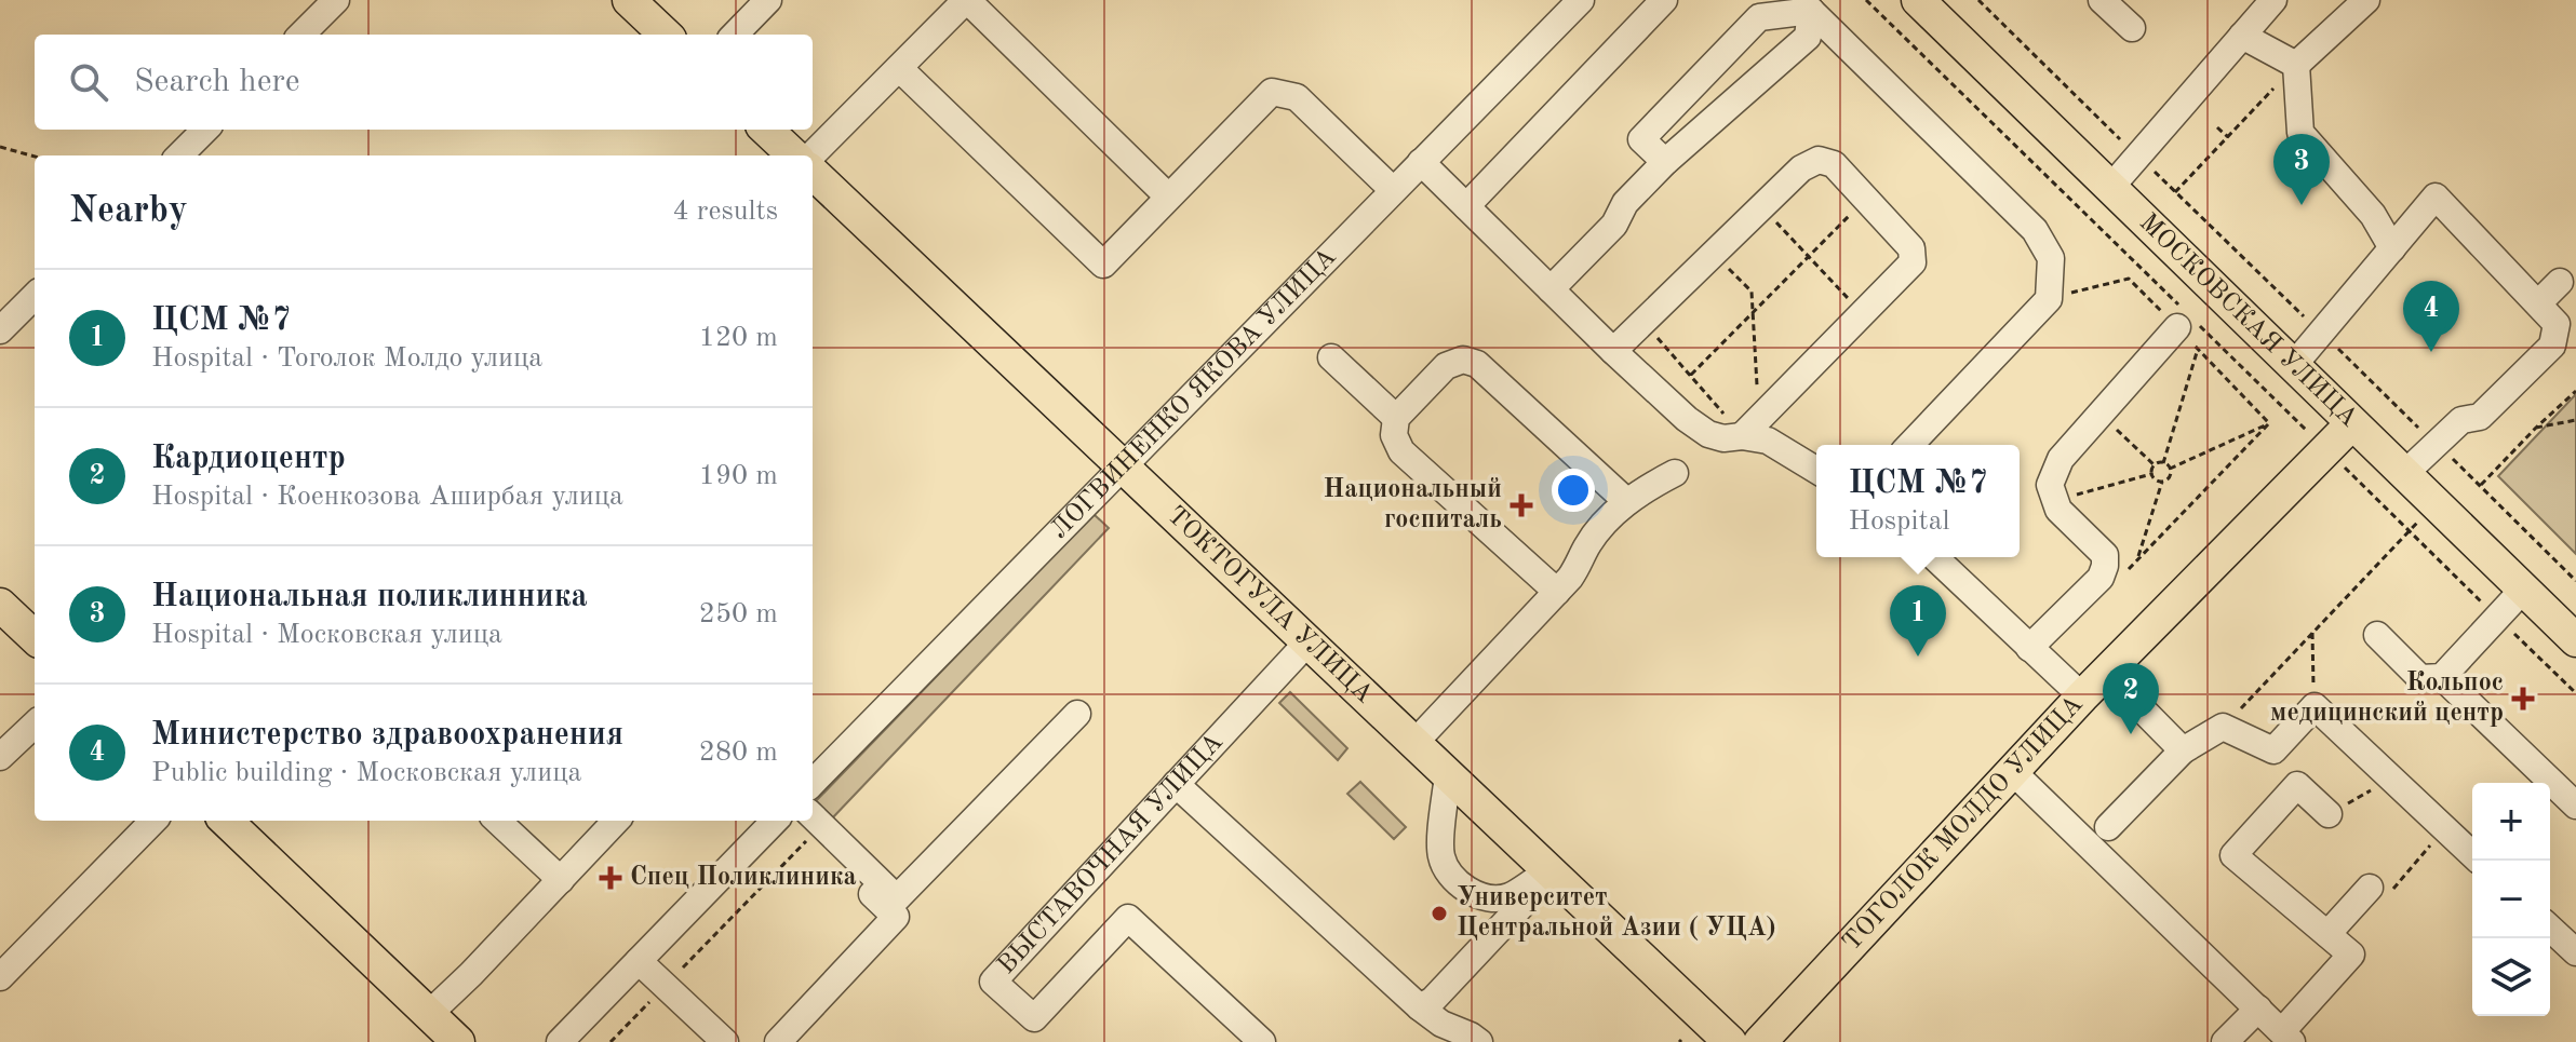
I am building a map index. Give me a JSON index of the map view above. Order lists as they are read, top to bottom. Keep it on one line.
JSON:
{"streets":{"main road":["МОСКОВСКАЯ УЛИЦА","ТОКТОГУЛА УЛИЦА","ТОГОЛОК МОЛДО УЛИЦА"],"street":["ЛОГВИНЕНКО ЯКОВА УЛИЦА","ВЫСТАВОЧНАЯ УЛИЦА"]},"crossings":[["МОСКОВСКАЯ УЛИЦА","ТОГОЛОК МОЛДО УЛИЦА"],["ЛОГВИНЕНКО ЯКОВА УЛИЦА","ТОКТОГУЛА УЛИЦА"],["ТОКТОГУЛА УЛИЦА","ВЫСТАВОЧНАЯ УЛИЦА"]],"places":{"health":["Национальный госпиталь","Кольпос медицинский центр","Спец Поликлиника"],"other":["Университет Центральной Азии ( УЦА)"]},"page":{"search":"Search here","pins":["3","4","1","2"],"heading":["Nearby","4 results"],"list":[{"mark":"1","name":"ЦСМ №7","note":"Hospital · Тоголок Молдо улица","value":"120 m"},{"mark":"2","name":"Кардиоцентр","note":"Hospital · Коенкозова Аширбая улица","value":"190 m"},{"mark":"3","name":"Национальная поликлинника","note":"Hospital · Московская улица","value":"250 m"},{"mark":"4","name":"Министерство здравоохранения","note":"Public building · Московская улица","value":"280 m"}],"popup":["ЦСМ №7","Hospital"],"map_buttons":["+","−"]}}
